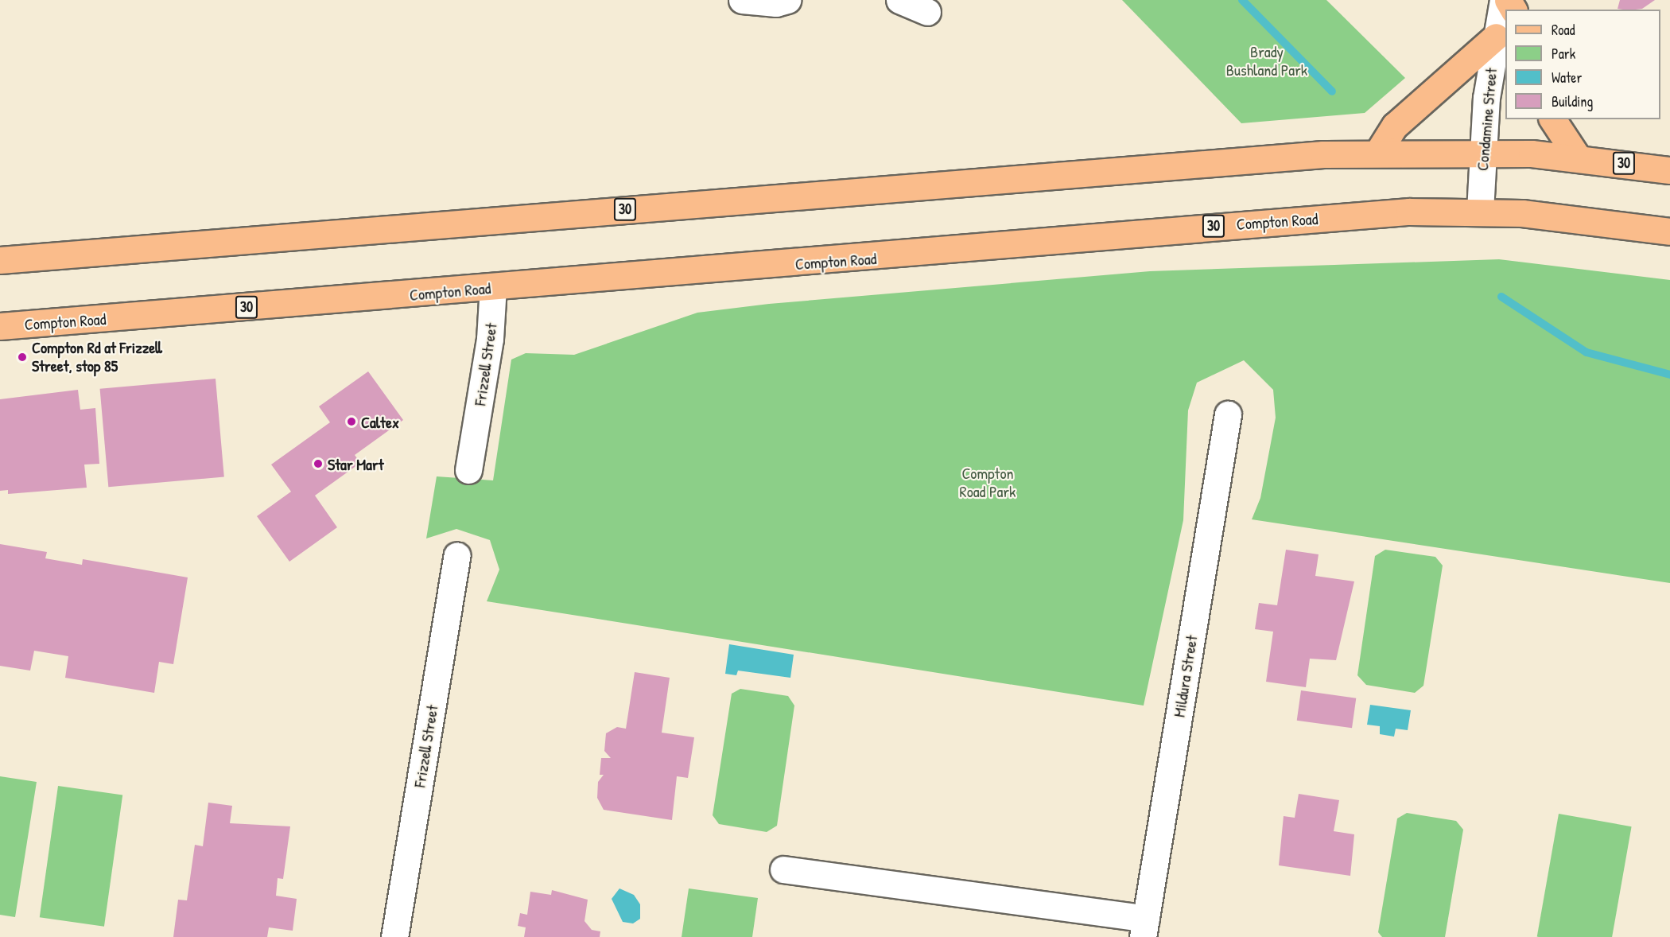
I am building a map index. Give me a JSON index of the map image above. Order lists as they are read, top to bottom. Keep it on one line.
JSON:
{"streets":{"main road":["30","Compton Road"],"street":["Condamine Street","Frizzell Street","Mildura Street"]},"crossings":[["Condamine Street","30"],["Condamine Street","Compton Road"],["Compton Road","Frizzell Street"]],"parks":["Brady Bushland Park","Compton Road Park"],"places":["Compton Rd at Frizzell Street, stop 85","Caltex","Star Mart"],"legend":["Road","Park","Water","Building"]}
